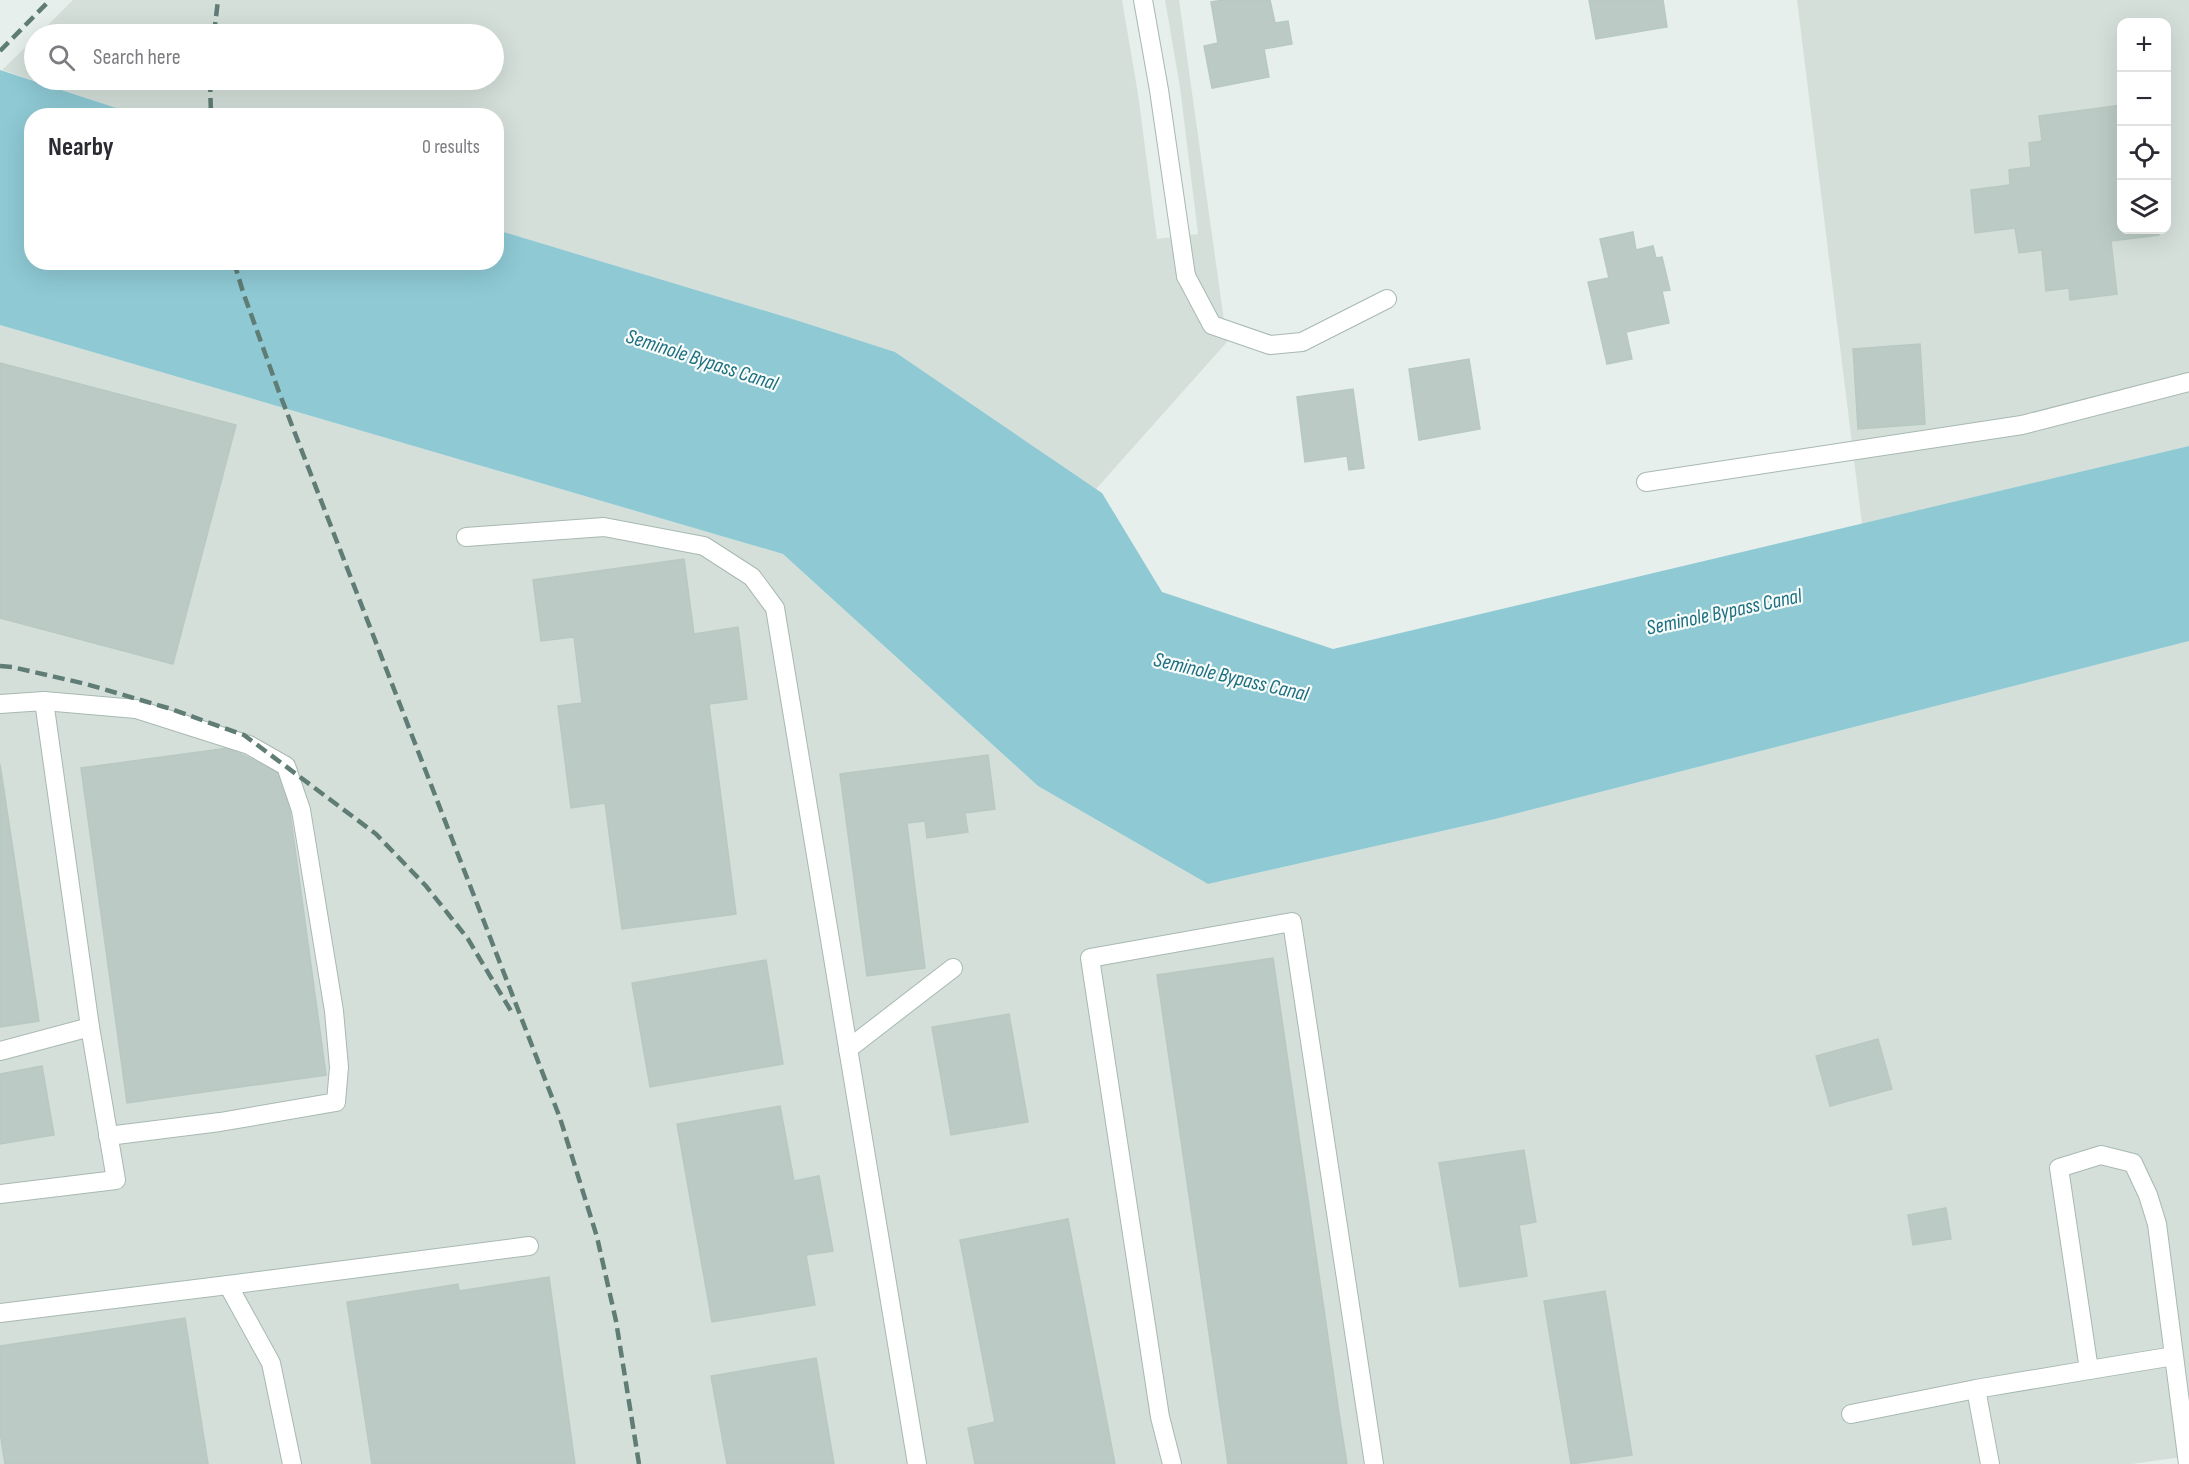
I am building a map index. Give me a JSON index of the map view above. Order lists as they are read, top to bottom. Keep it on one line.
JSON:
{"water":["Seminole Bypass Canal"],"page":{"map_buttons":["+","−"],"search":"Search here","heading":["Nearby","0 results"]}}
